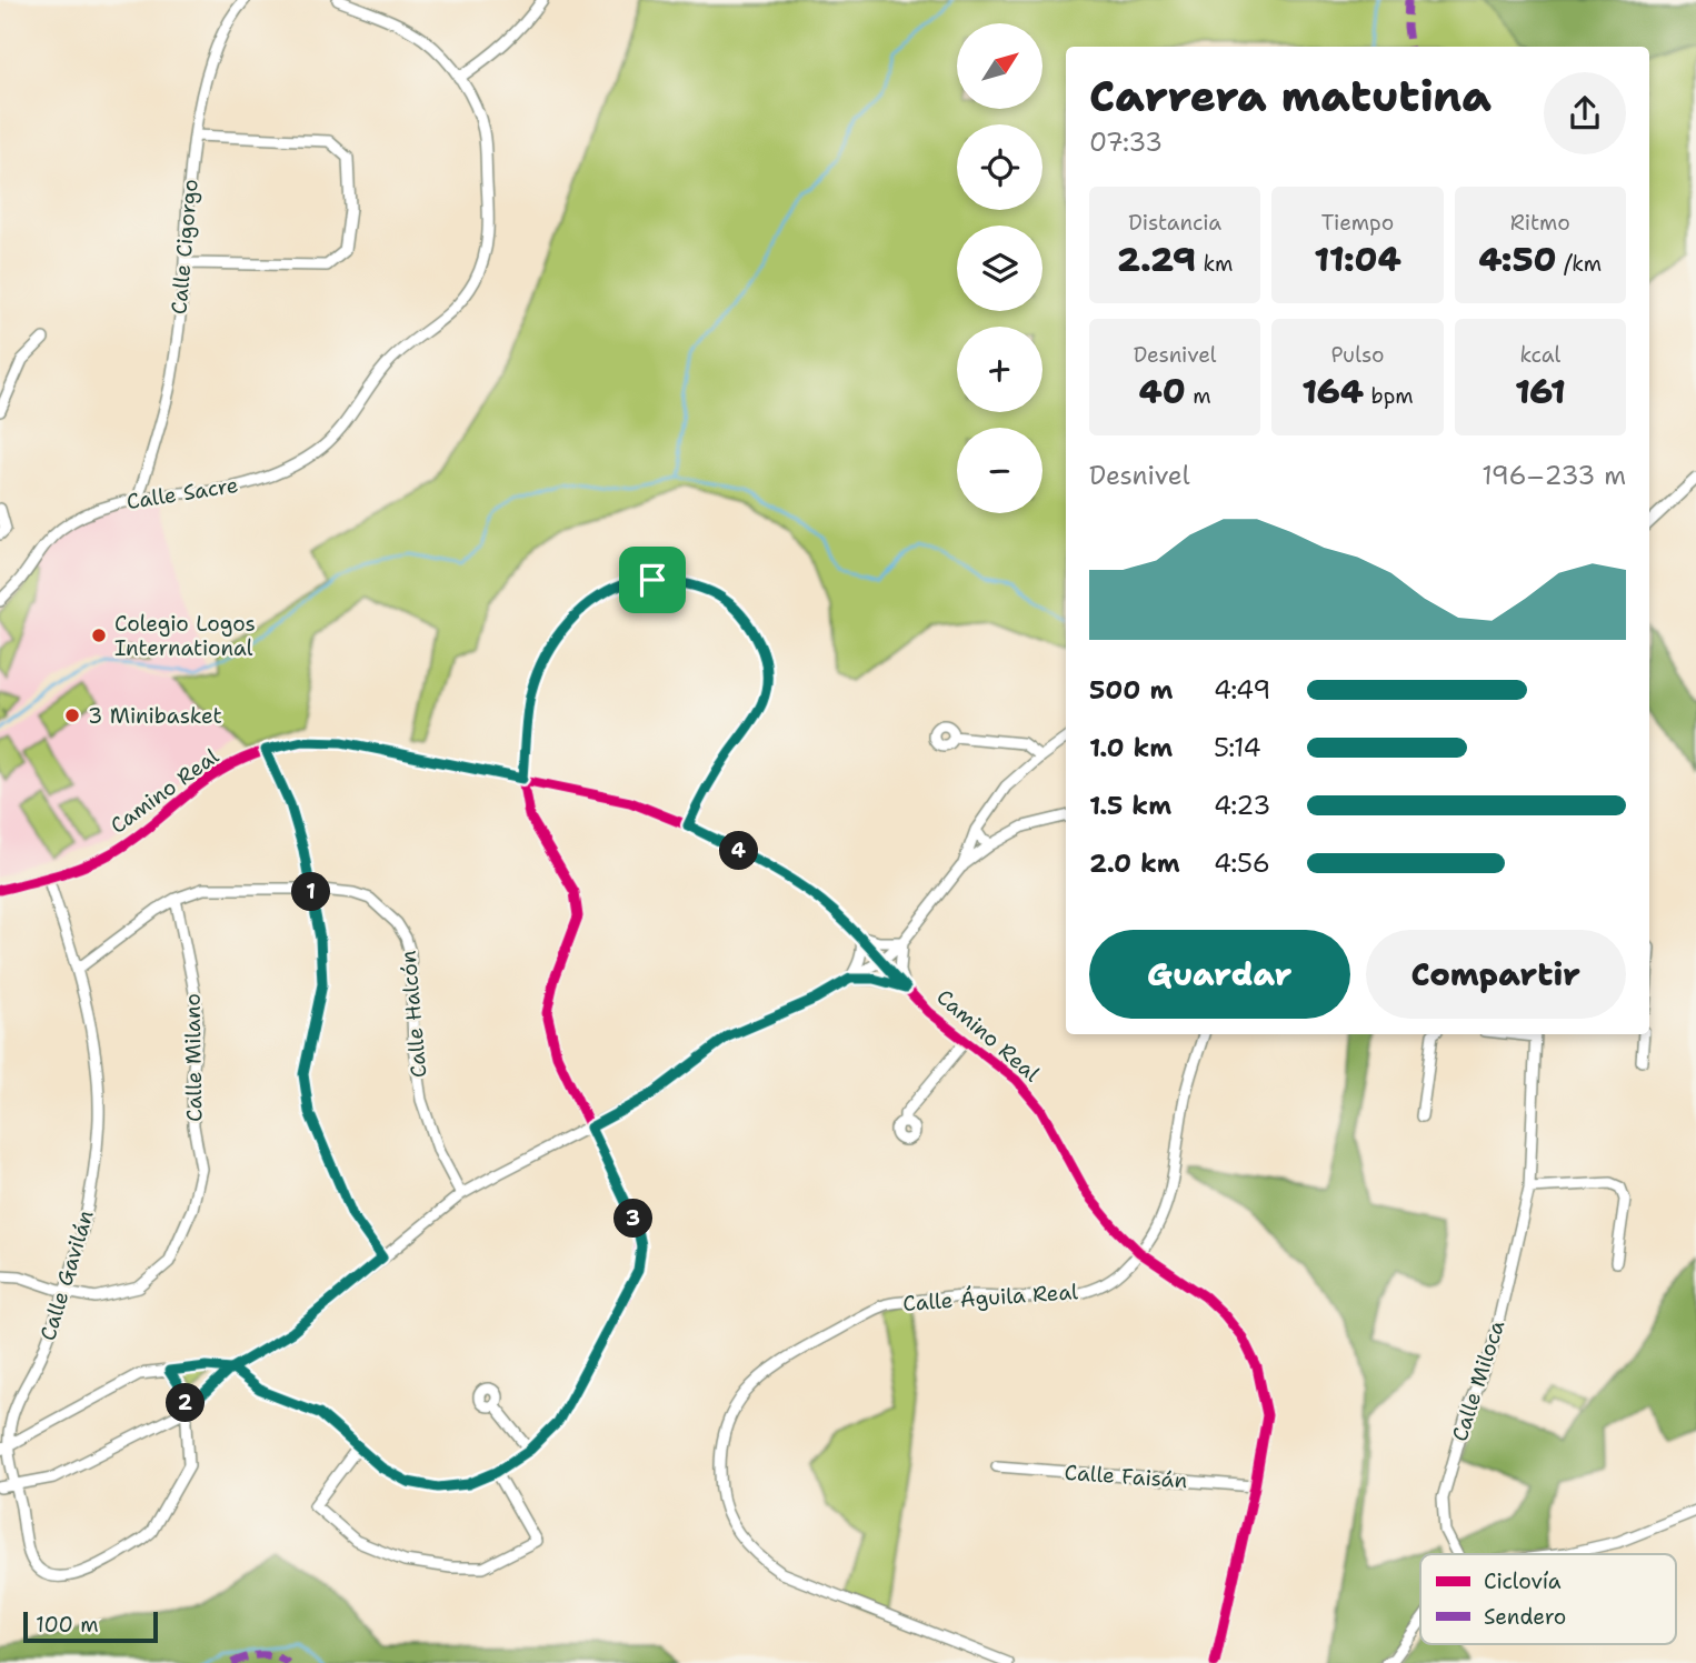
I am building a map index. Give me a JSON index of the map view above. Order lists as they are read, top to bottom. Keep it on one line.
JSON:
{"streets":{"street":["Calle Cigorgo","Calle Sacre","Camino Real","Calle Halcón","Calle Milano","Calle Gavilán","Calle Águila Real","Calle Miloca","Calle Faisán"]},"crossings":[["Calle Cigorgo","Calle Sacre"],["Camino Real","Calle Gavilán"],["Camino Real","Calle Águila Real"],["Camino Real","Calle Faisán"],["Calle Halcón","Calle Milano"],["Calle Halcón","Calle Gavilán"],["Calle Milano","Calle Gavilán"]],"places":["Colegio Logos International","3 Minibasket"],"legend":["Ciclovía","Sendero"],"scale_bar":"100 m","north":"top right","page":{"map_buttons":["+","−"],"heading":["Carrera matutina","07:33"],"stats":[["Distancia","2.29 km"],["Tiempo","11:04"],["Ritmo","4:50 /km"],["Desnivel","40 m"],["Pulso","164 bpm"],["kcal","161"]],"chart":["Desnivel","196–233 m"],"list":[{"name":"500 m","note":"4:49"},{"name":"1.0 km","note":"5:14"},{"name":"1.5 km","note":"4:23"},{"name":"2.0 km","note":"4:56"}],"pins":["4","1","3","2"],"buttons":["Guardar","Compartir"],"scale":"100 m"}}
